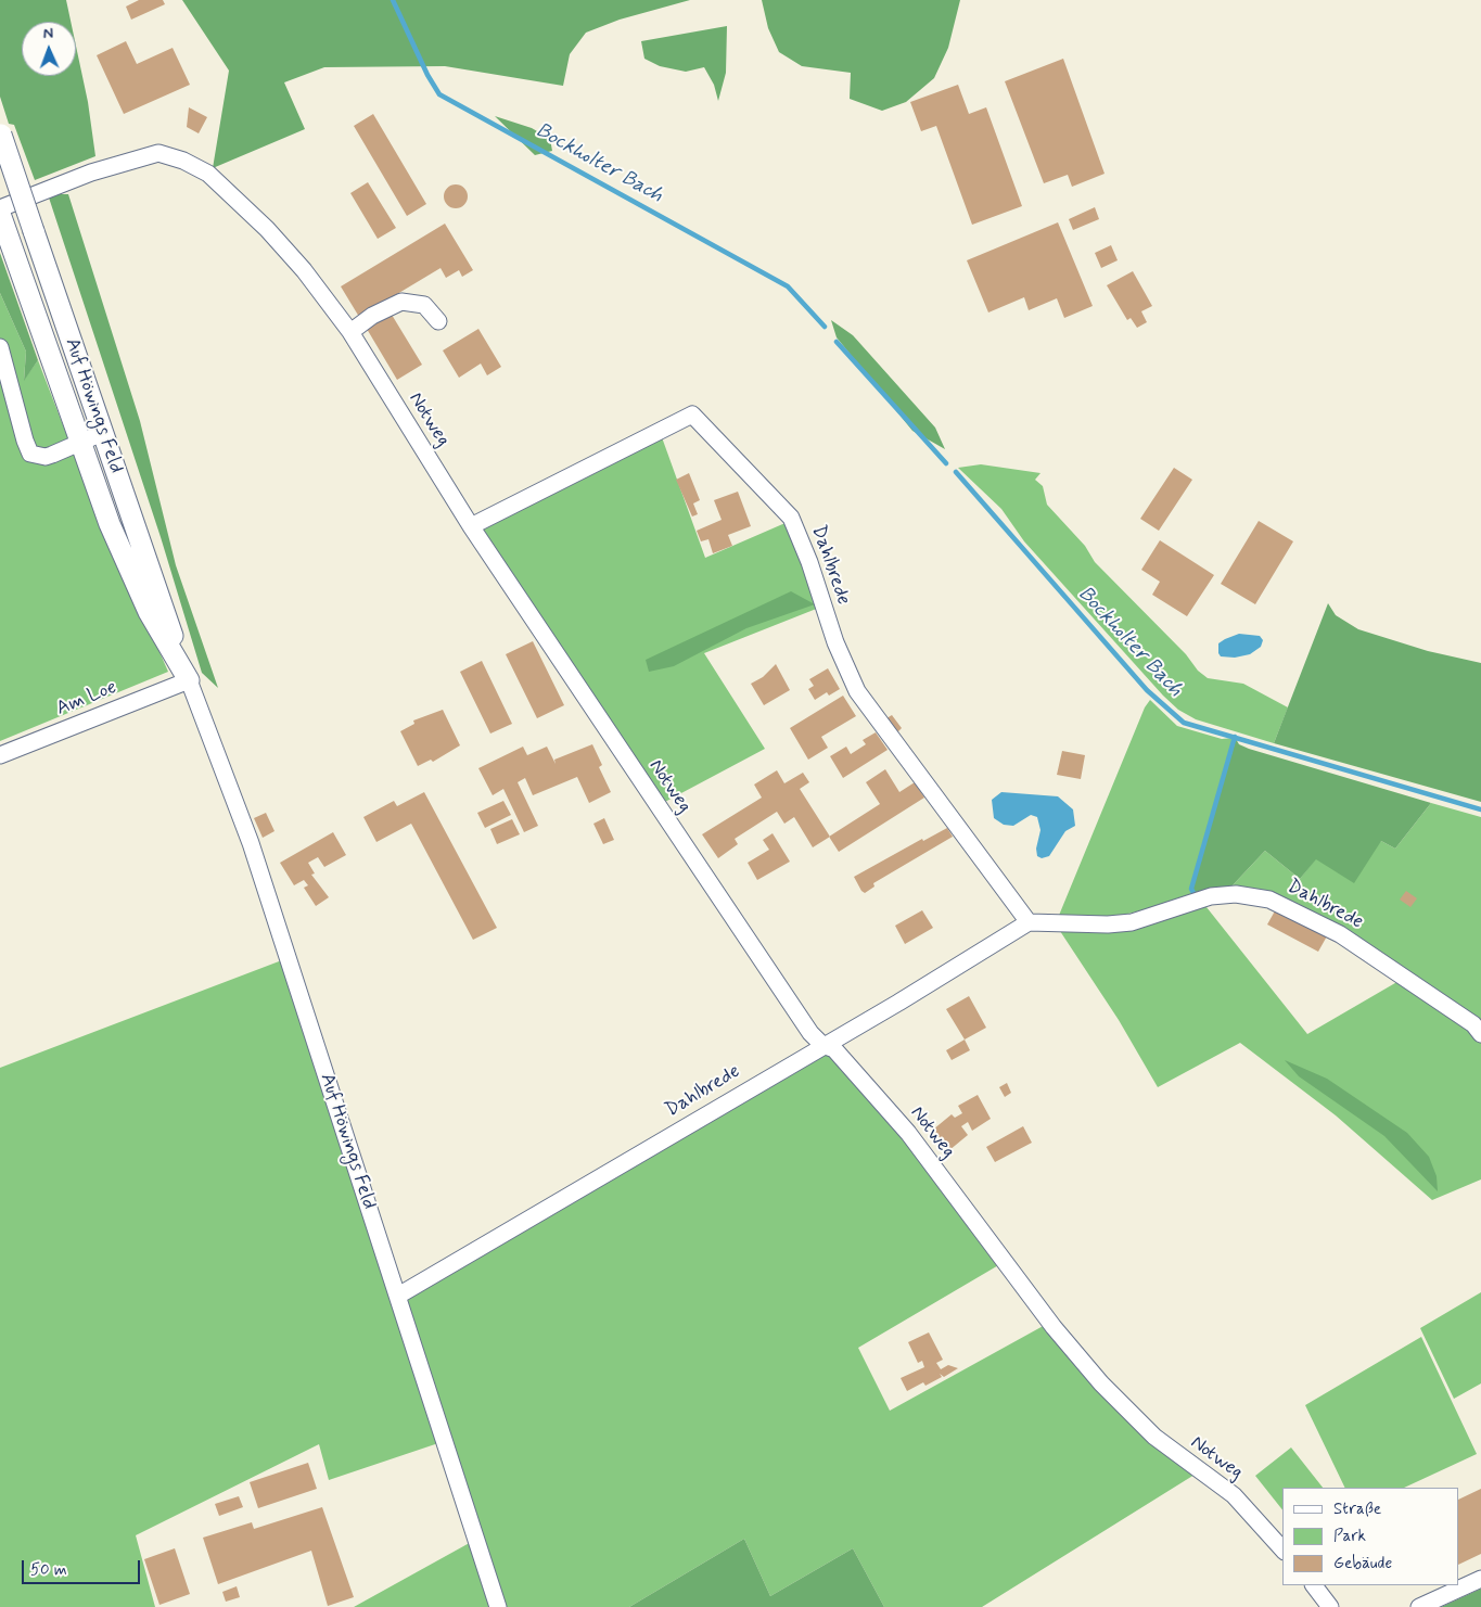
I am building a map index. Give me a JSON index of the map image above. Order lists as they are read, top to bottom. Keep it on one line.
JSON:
{"streets":{"main road":["Auf Höwings Feld"],"street":["Notweg","Dahlbrede","Am Loe"]},"crossings":[["Auf Höwings Feld","Dahlbrede"],["Auf Höwings Feld","Am Loe"],["Notweg","Dahlbrede"]],"water":["Bockholter Bach"],"legend":["Straße","Park","Gebäude"],"scale_bar":"50 m","north":"top"}
